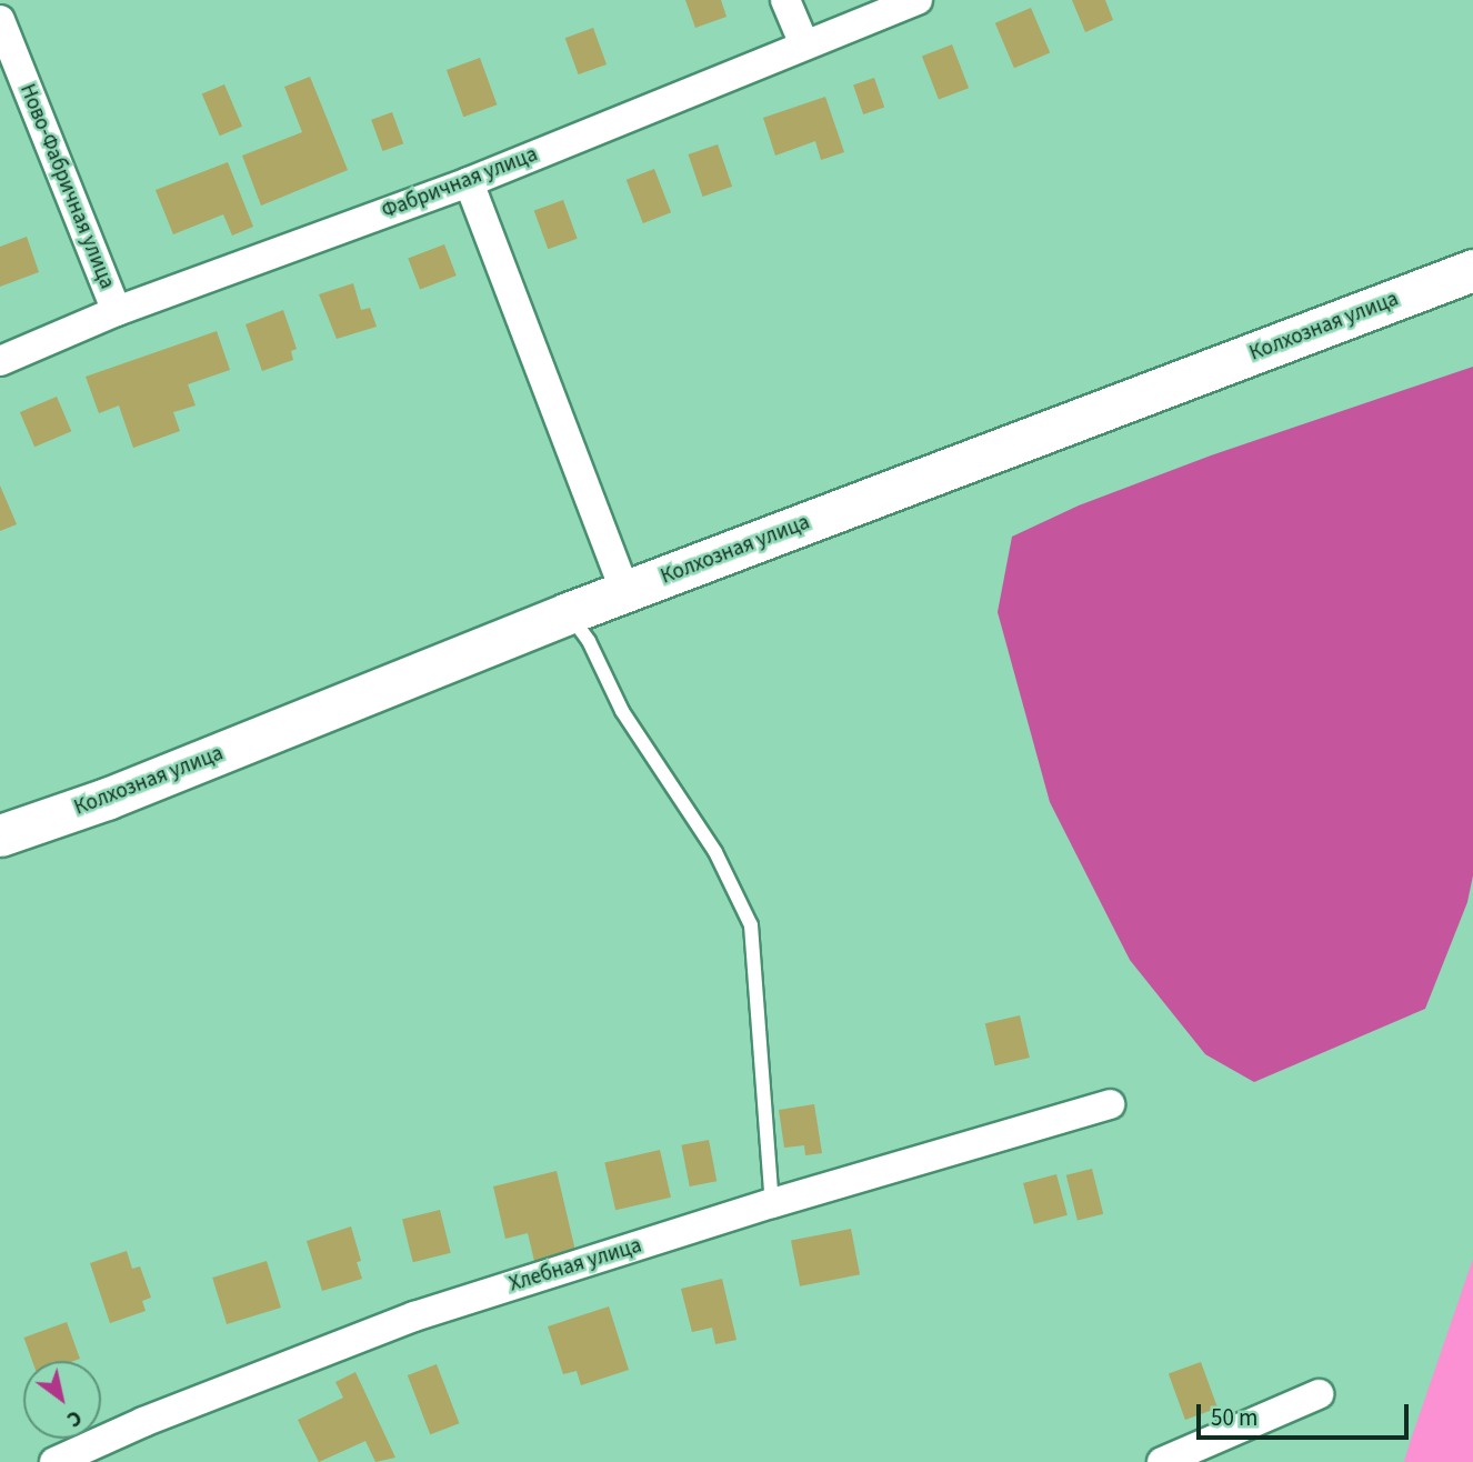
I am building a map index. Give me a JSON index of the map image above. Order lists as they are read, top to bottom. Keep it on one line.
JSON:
{"streets":{"street":["Фабричная улица","Ново-Фабричная улица","Колхозная улица","Хлебная улица"]},"crossings":[["Фабричная улица","Ново-Фабричная улица"]],"scale_bar":"50 m","north":"bottom right"}
